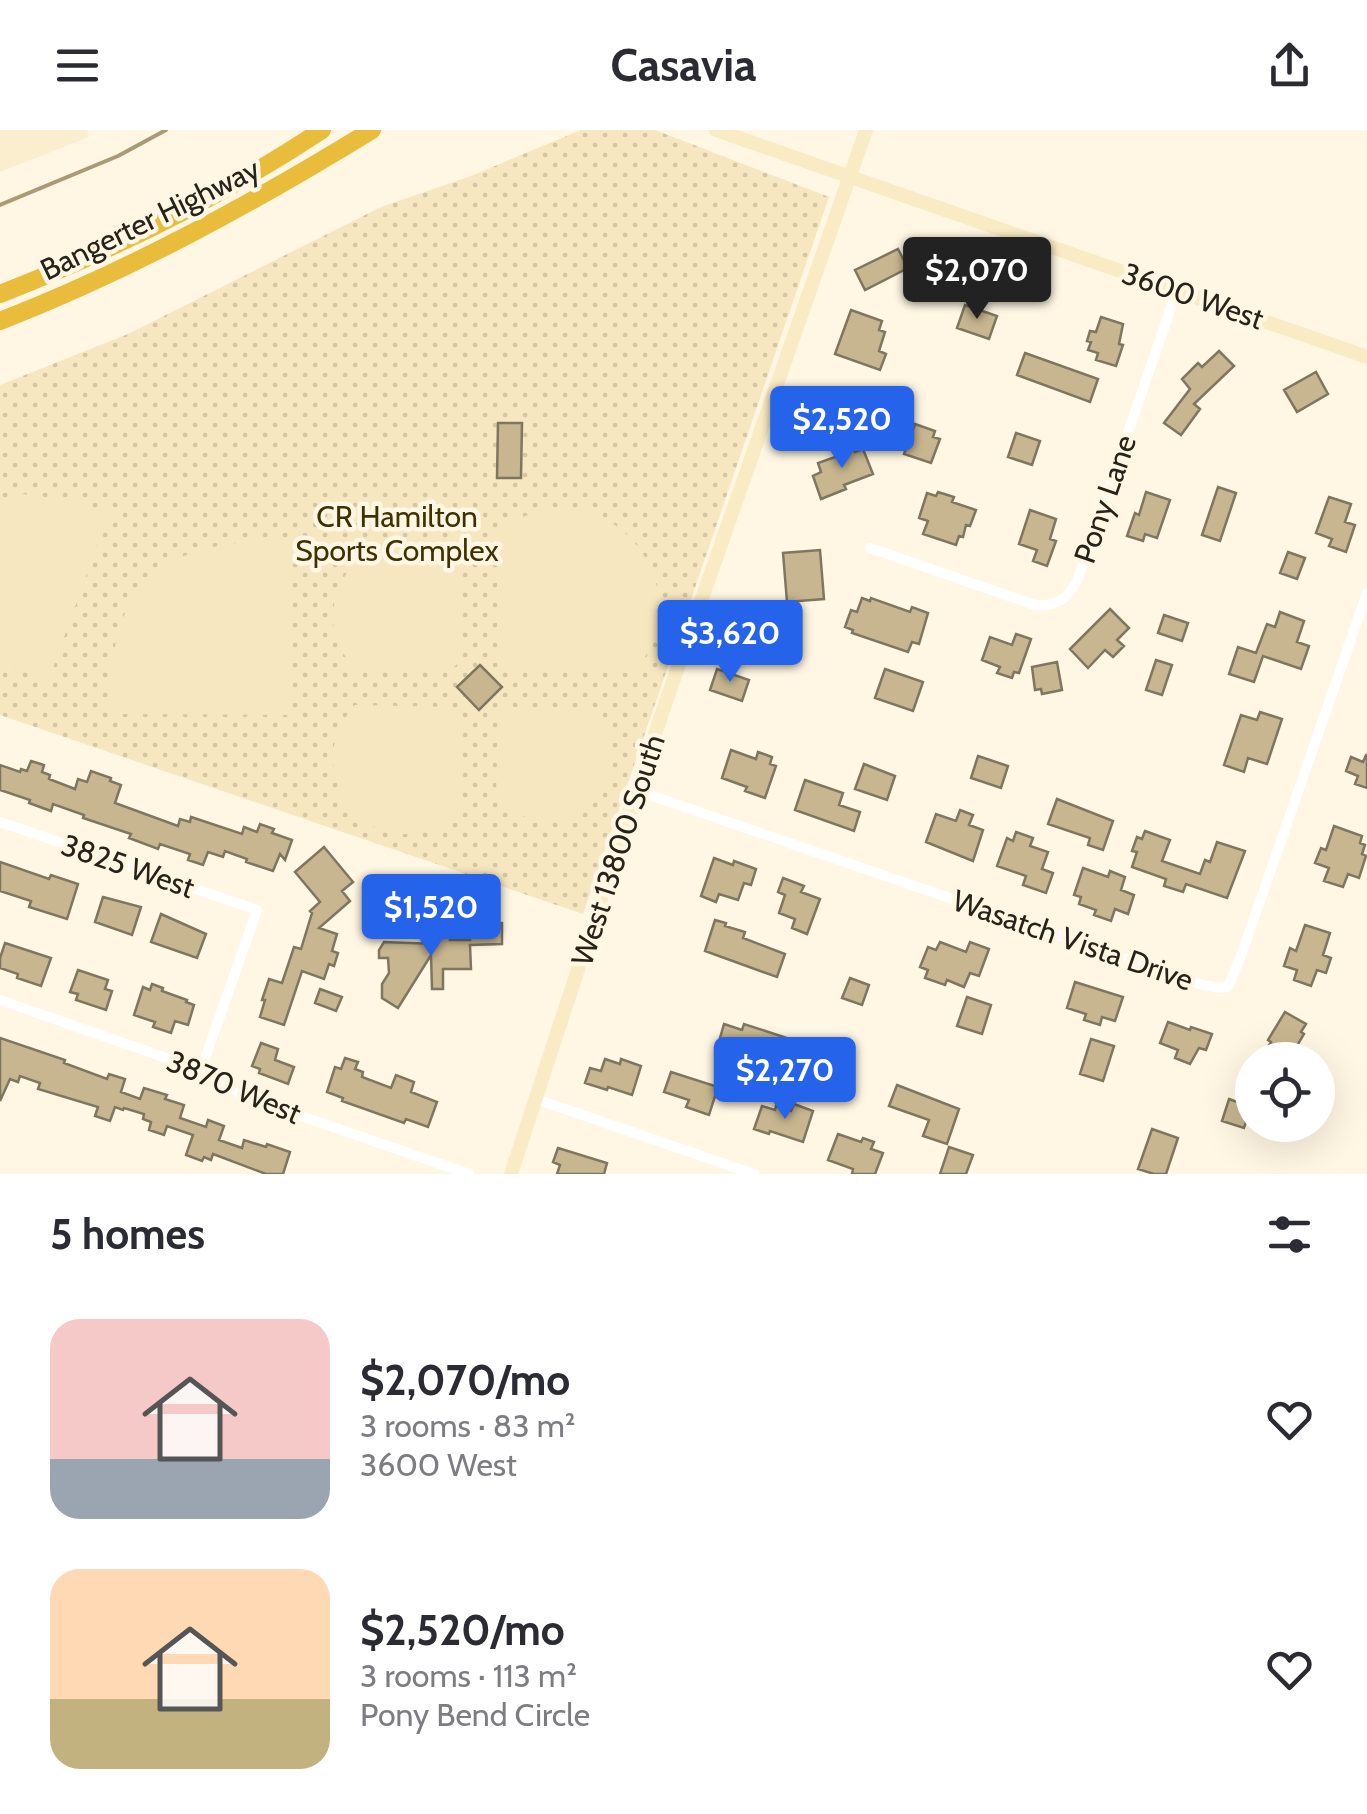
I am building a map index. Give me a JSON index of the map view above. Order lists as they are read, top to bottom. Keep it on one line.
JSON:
{"streets":{"highway":["Bangerter Highway"],"street":["3600 West","Pony Lane","West 13800 South","3825 West","Wasatch Vista Drive","3870 West"]},"crossings":[["3600 West","Pony Lane"],["3600 West","West 13800 South"],["West 13800 South","Wasatch Vista Drive"],["3825 West","3870 West"]],"parks":["CR Hamilton Sports Complex"],"page":{"header":"Casavia","price":["$2,070","$2,520","$3,620","$1,520","$2,270"],"heading":"5 homes","list":[{"name":"$2,070/mo","note":"3 rooms · 83 m² · 3600 West"},{"name":"$2,520/mo","note":"3 rooms · 113 m² · Pony Bend Circle"}]}}
